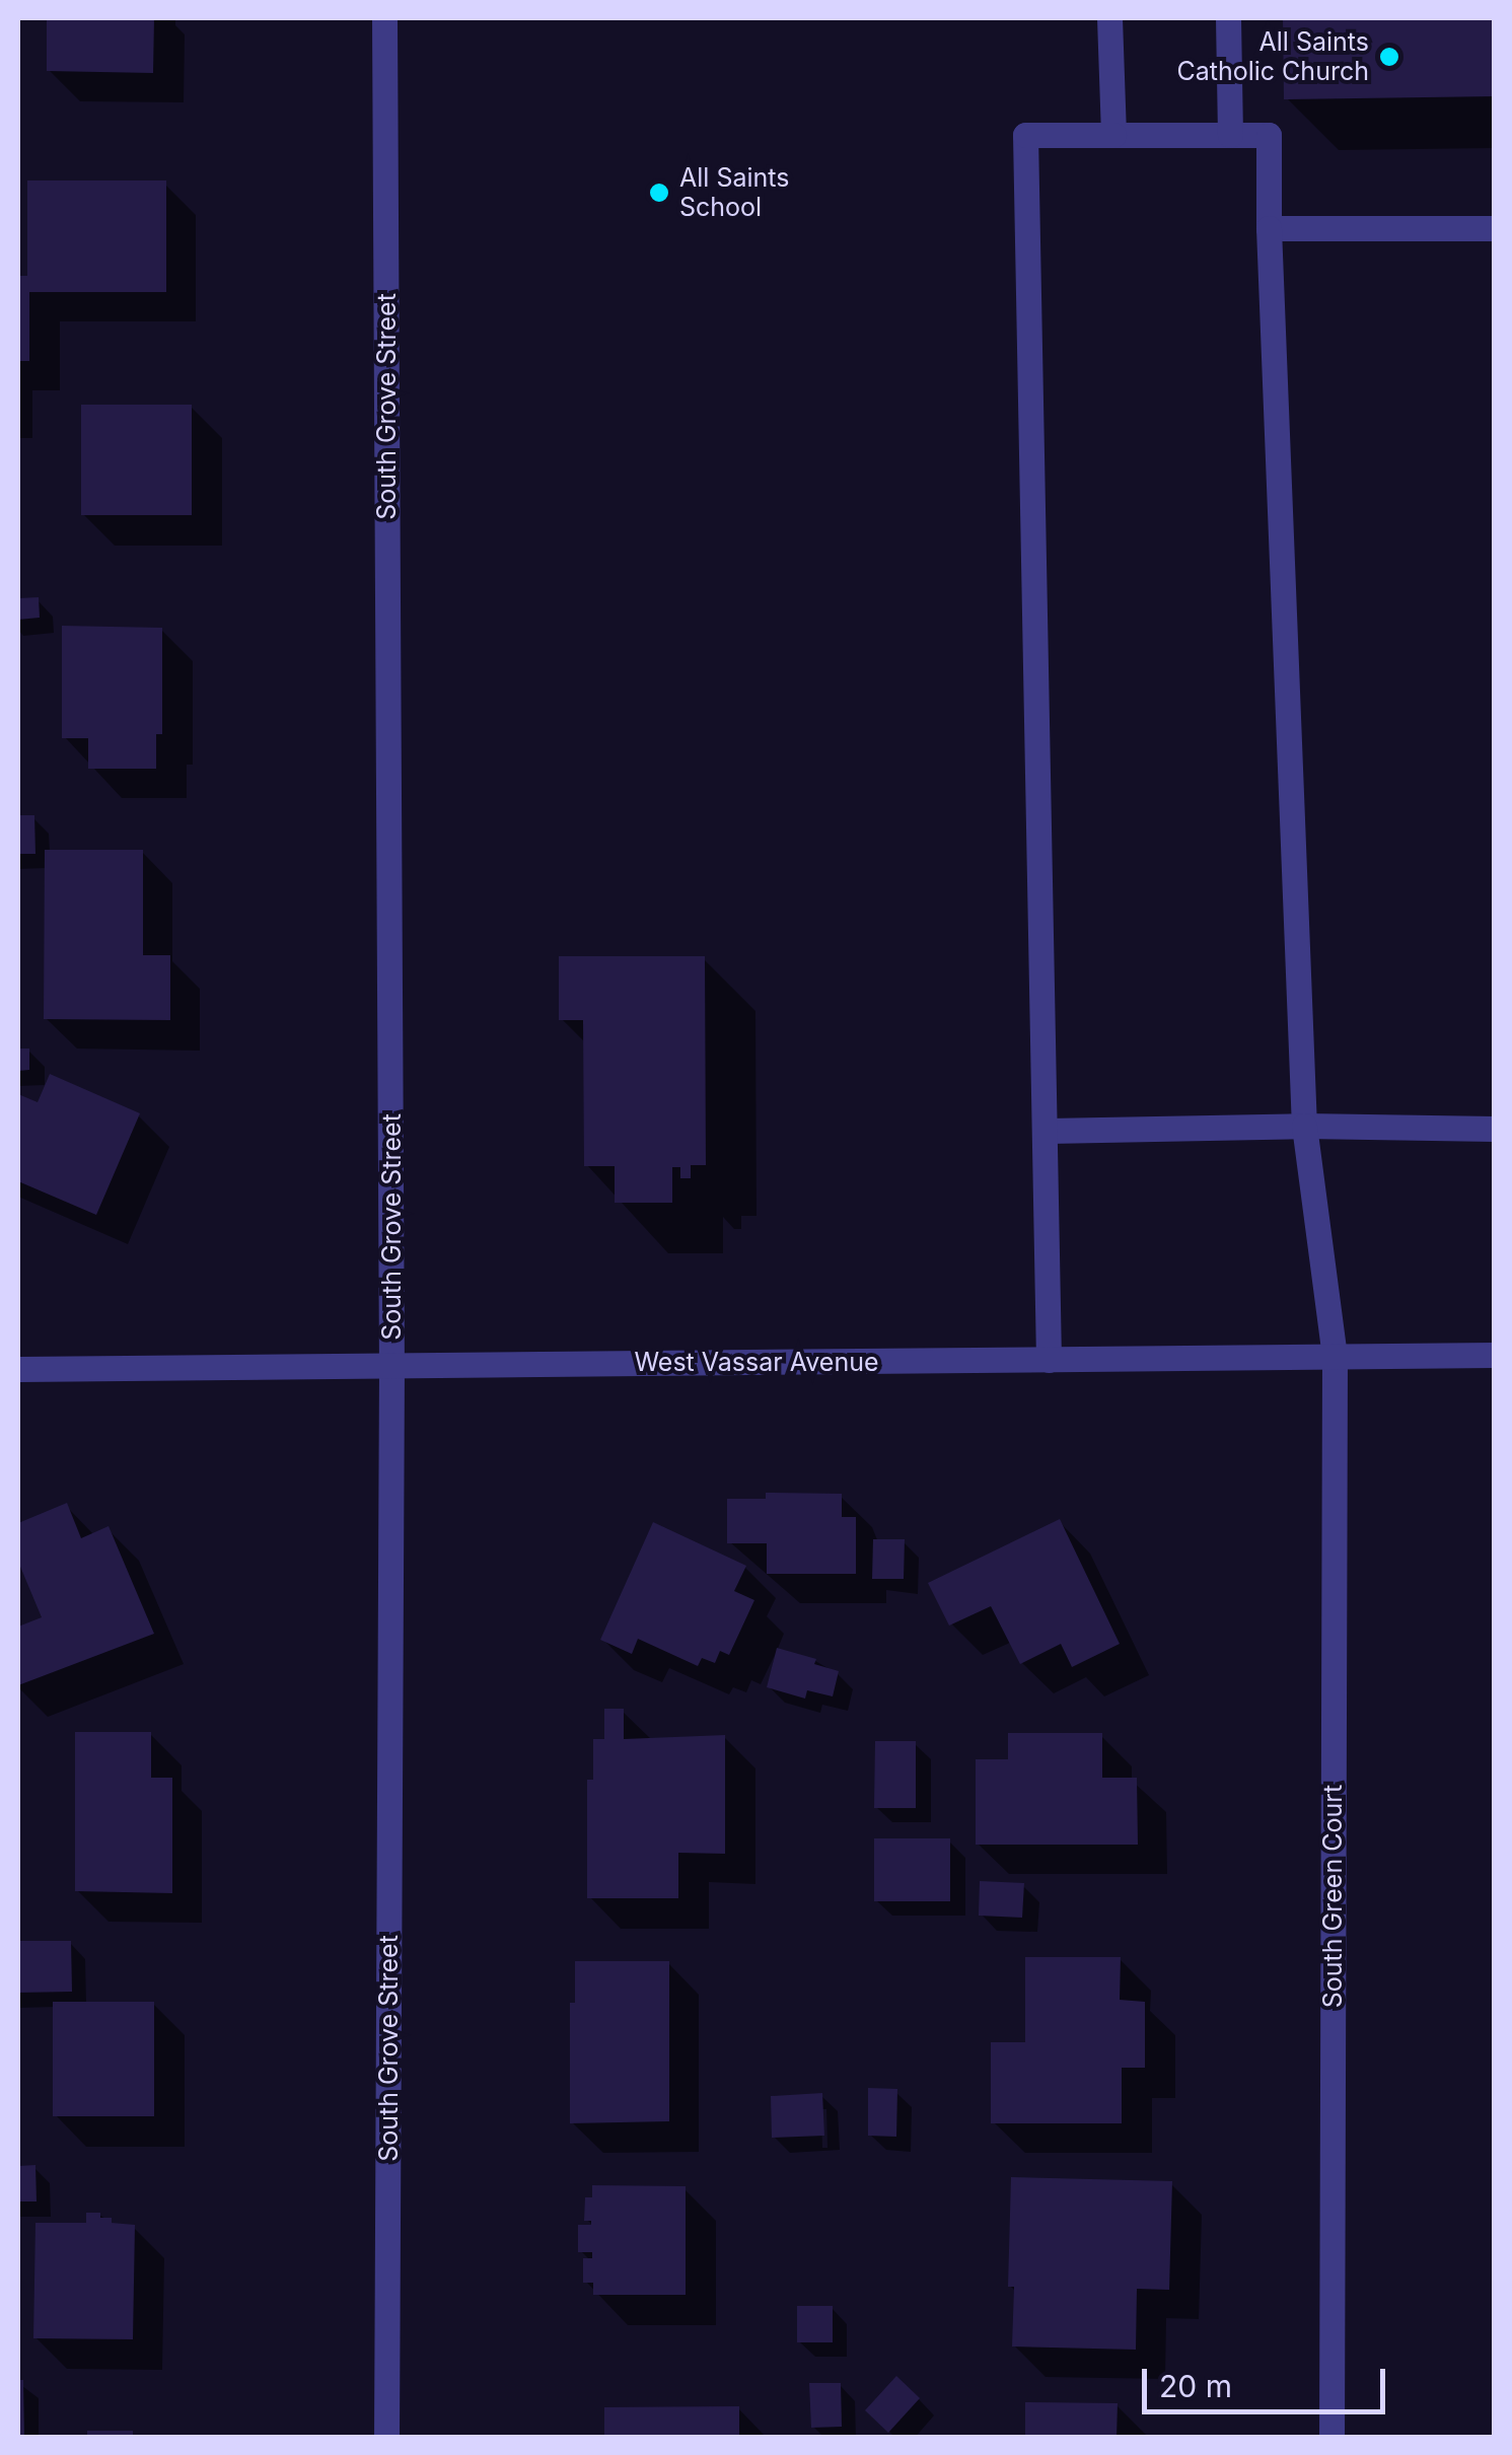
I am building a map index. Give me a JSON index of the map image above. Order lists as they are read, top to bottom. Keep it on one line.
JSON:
{"streets":{"street":["South Grove Street","West Vassar Avenue","South Green Court"]},"crossings":[["South Grove Street","West Vassar Avenue"],["West Vassar Avenue","South Green Court"]],"places":["All Saints Catholic Church","All Saints School"],"scale_bar":"20 m"}
